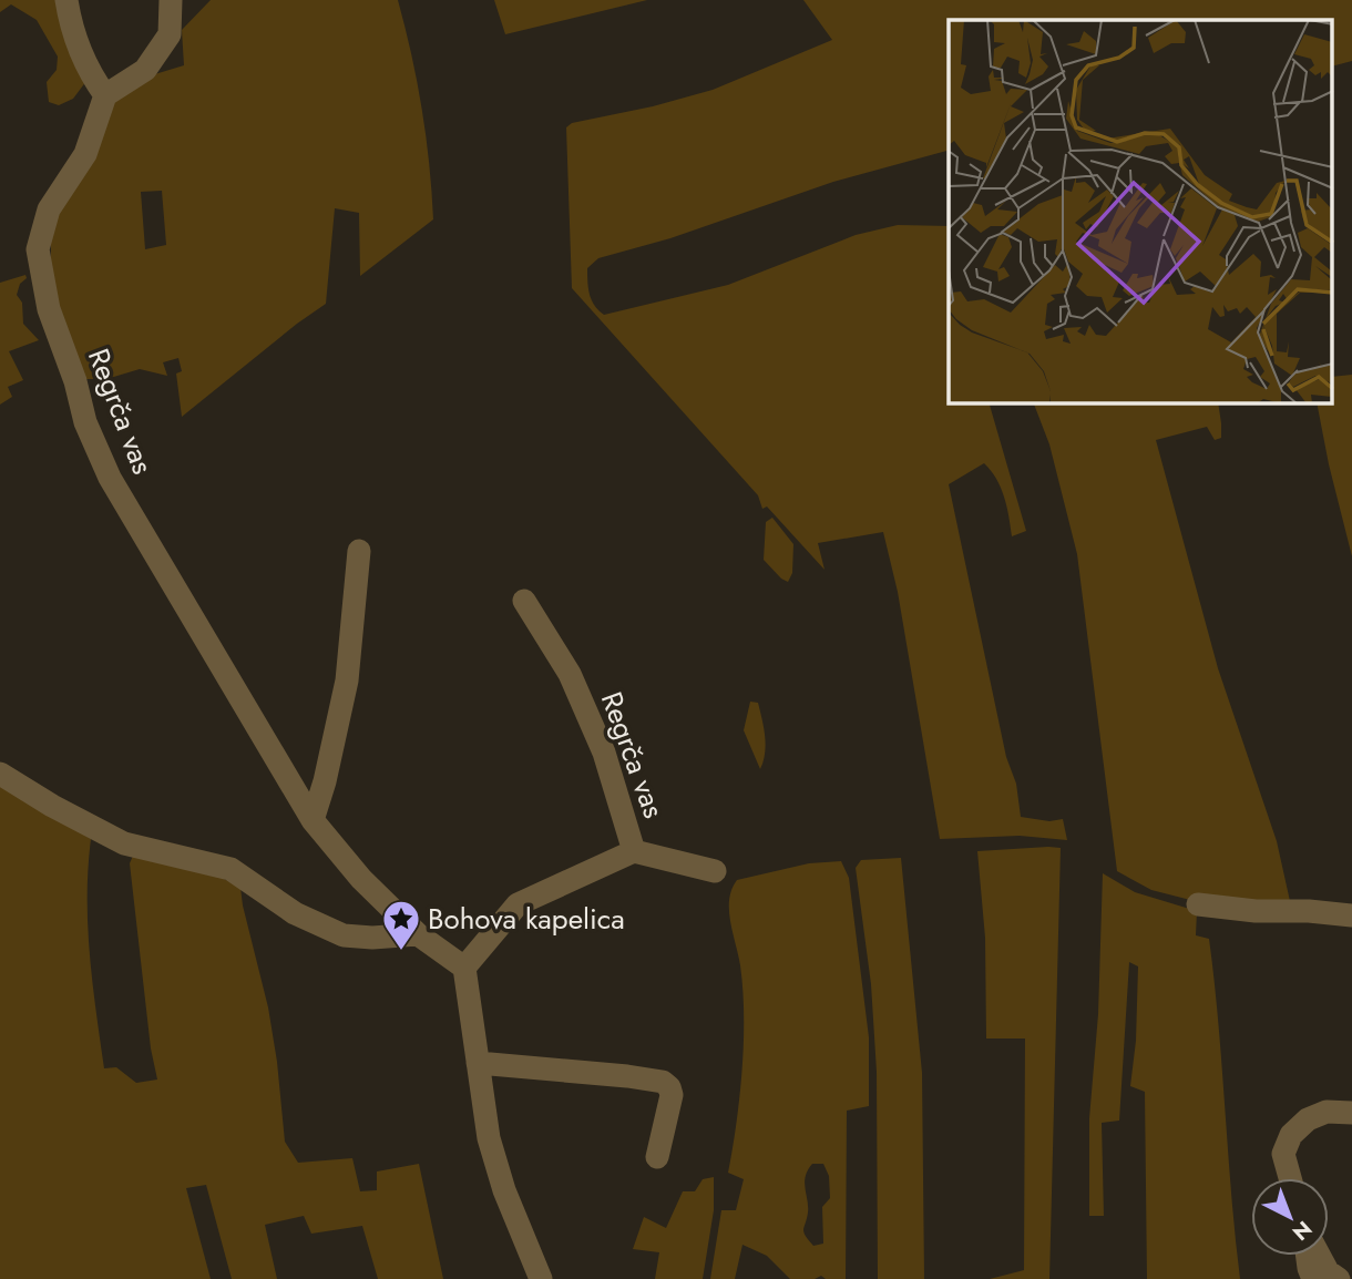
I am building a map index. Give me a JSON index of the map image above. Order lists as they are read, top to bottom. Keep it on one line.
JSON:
{"streets":{"street":["Regrča vas"]},"places":{"place":["Bohova kapelica"]},"north":"bottom right"}
